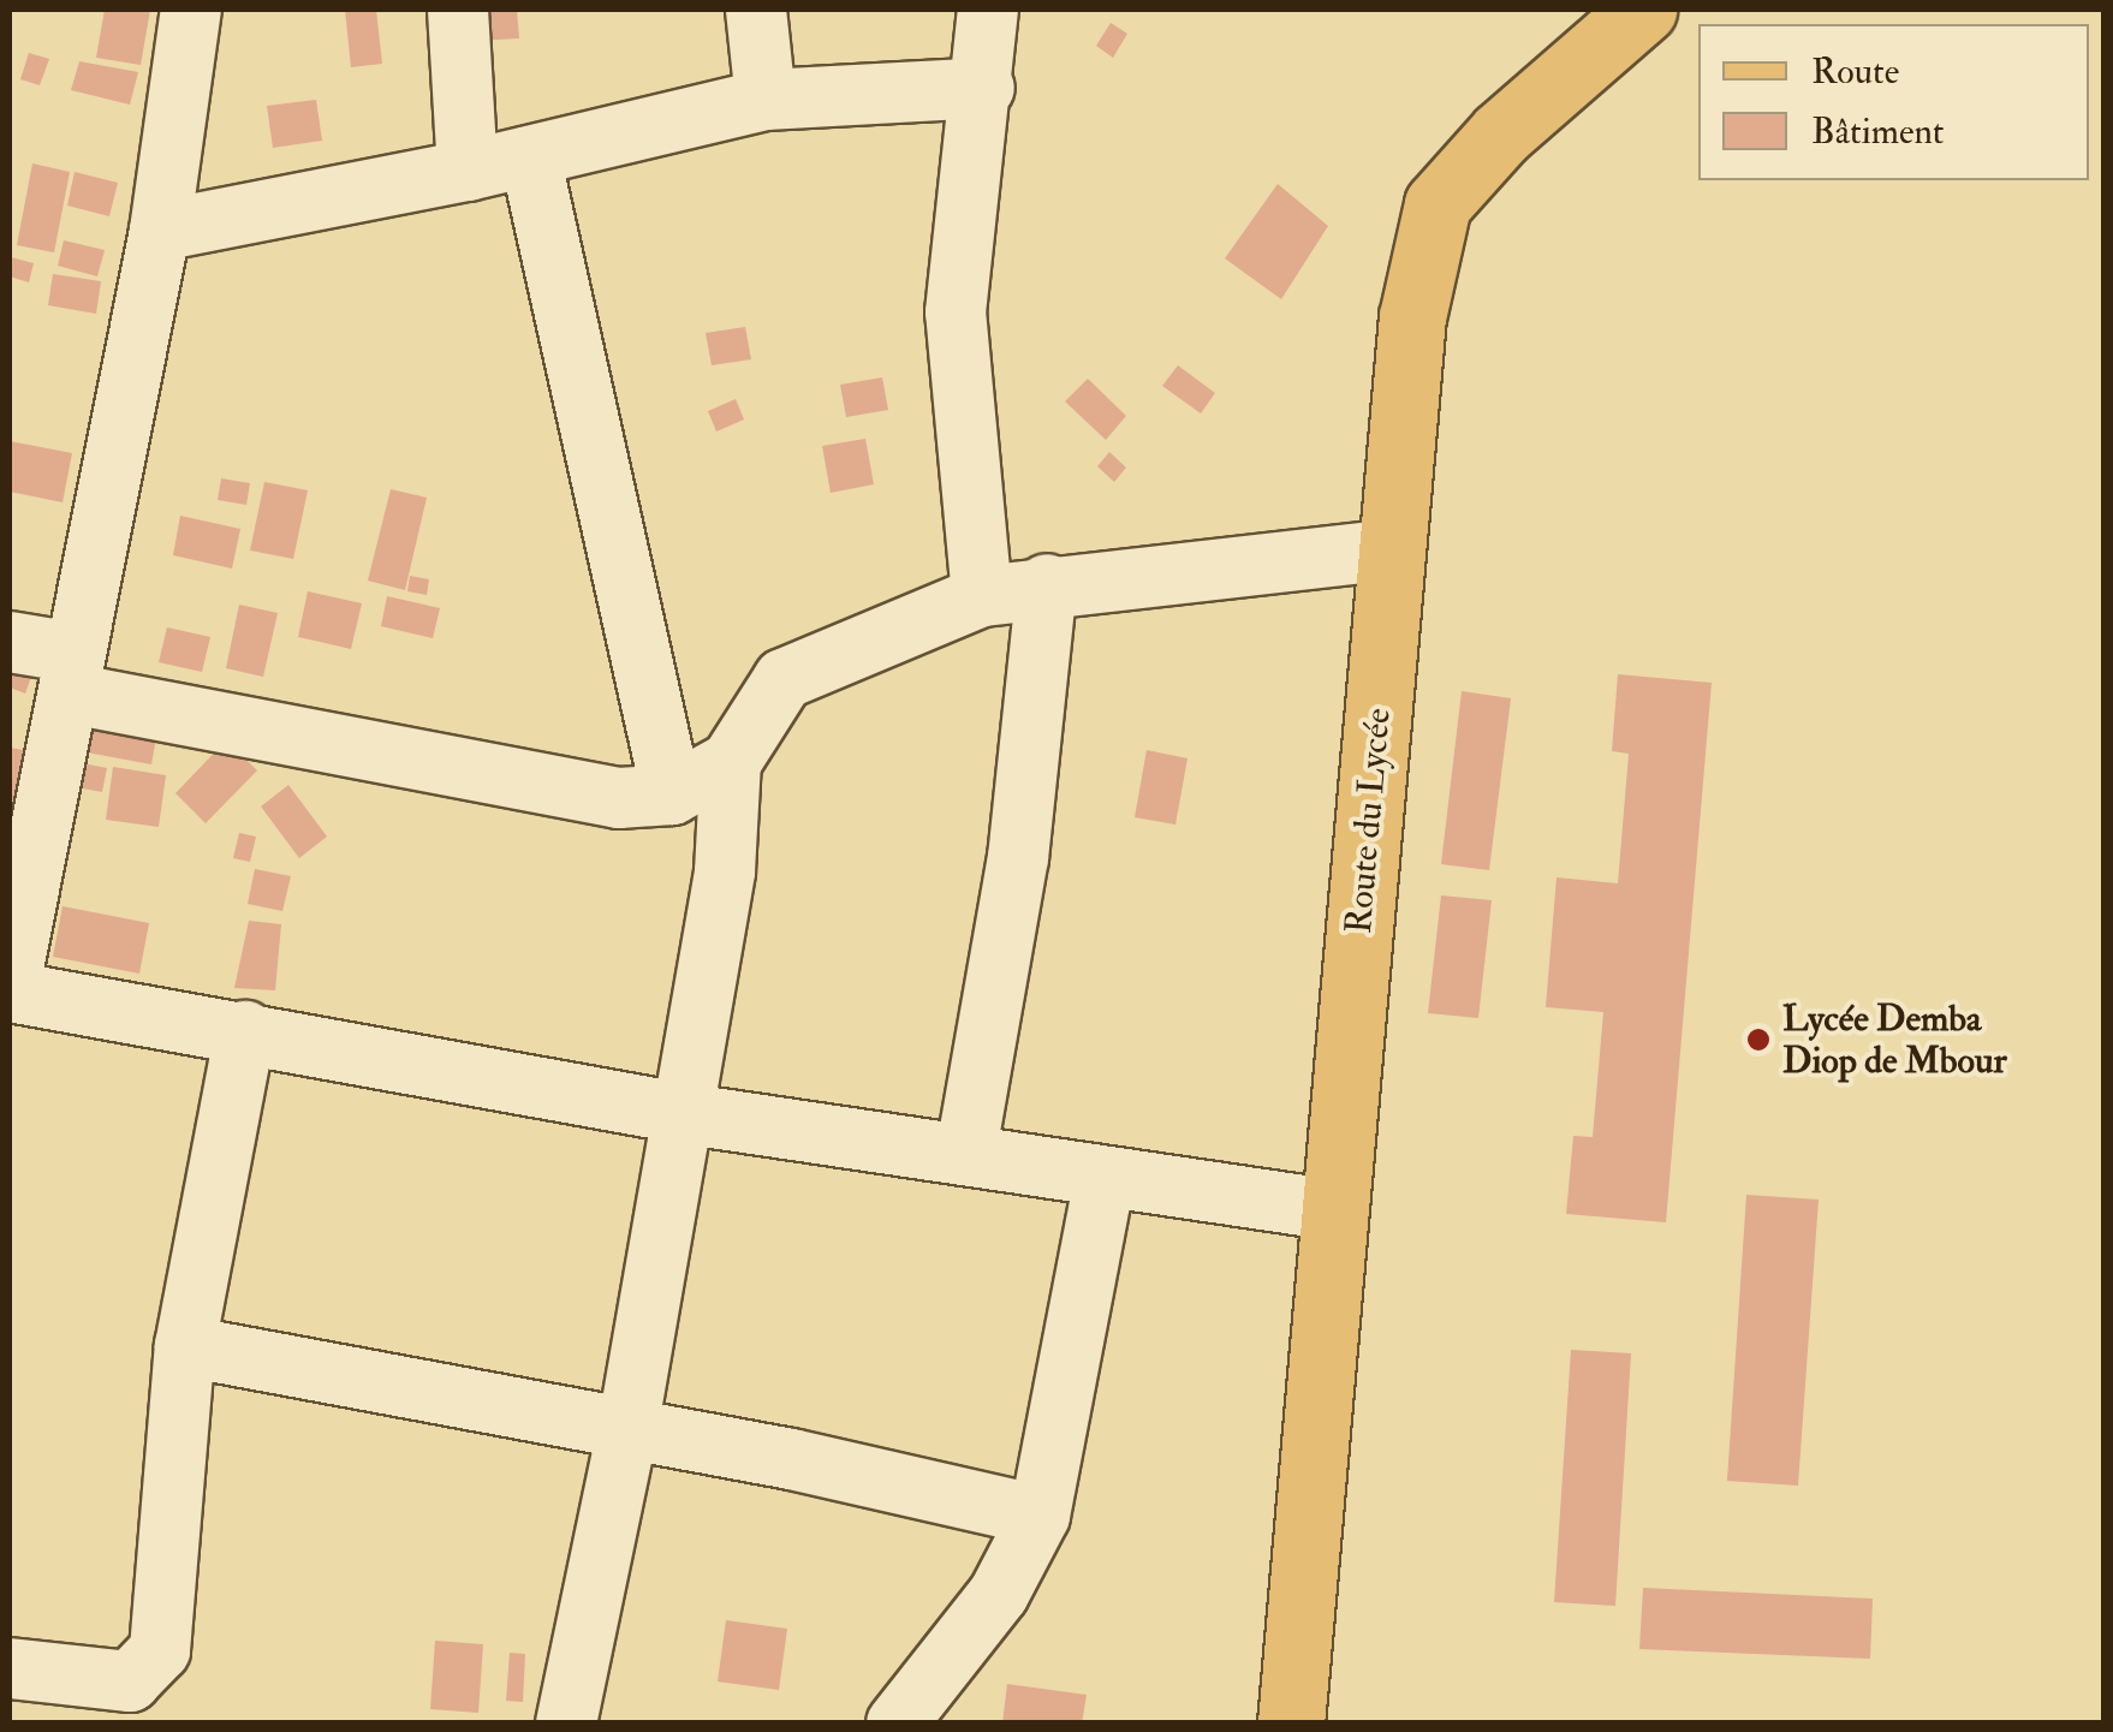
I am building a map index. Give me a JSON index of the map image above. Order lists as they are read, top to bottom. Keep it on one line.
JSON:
{"streets":{"main road":["Route du Lycée"]},"places":["Lycée Demba Diop de Mbour"],"legend":["Route","Bâtiment"]}
